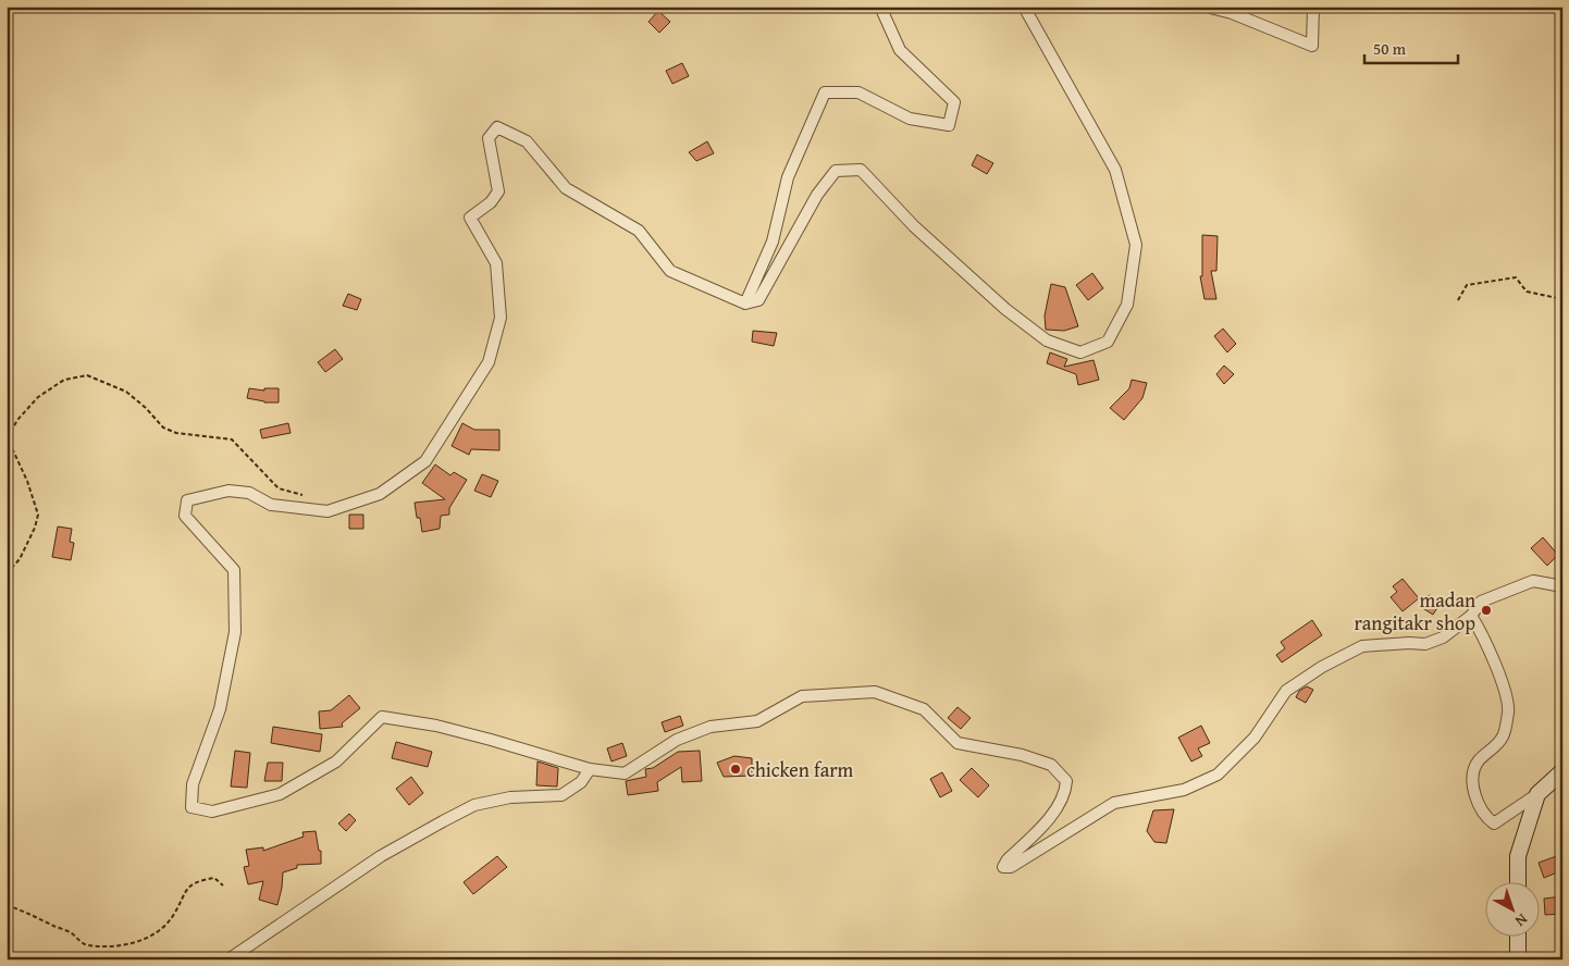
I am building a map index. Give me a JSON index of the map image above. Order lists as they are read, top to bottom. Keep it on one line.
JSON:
{"places":["madan rangitakr shop","chicken farm"],"scale_bar":"50 m","north":"bottom right"}
